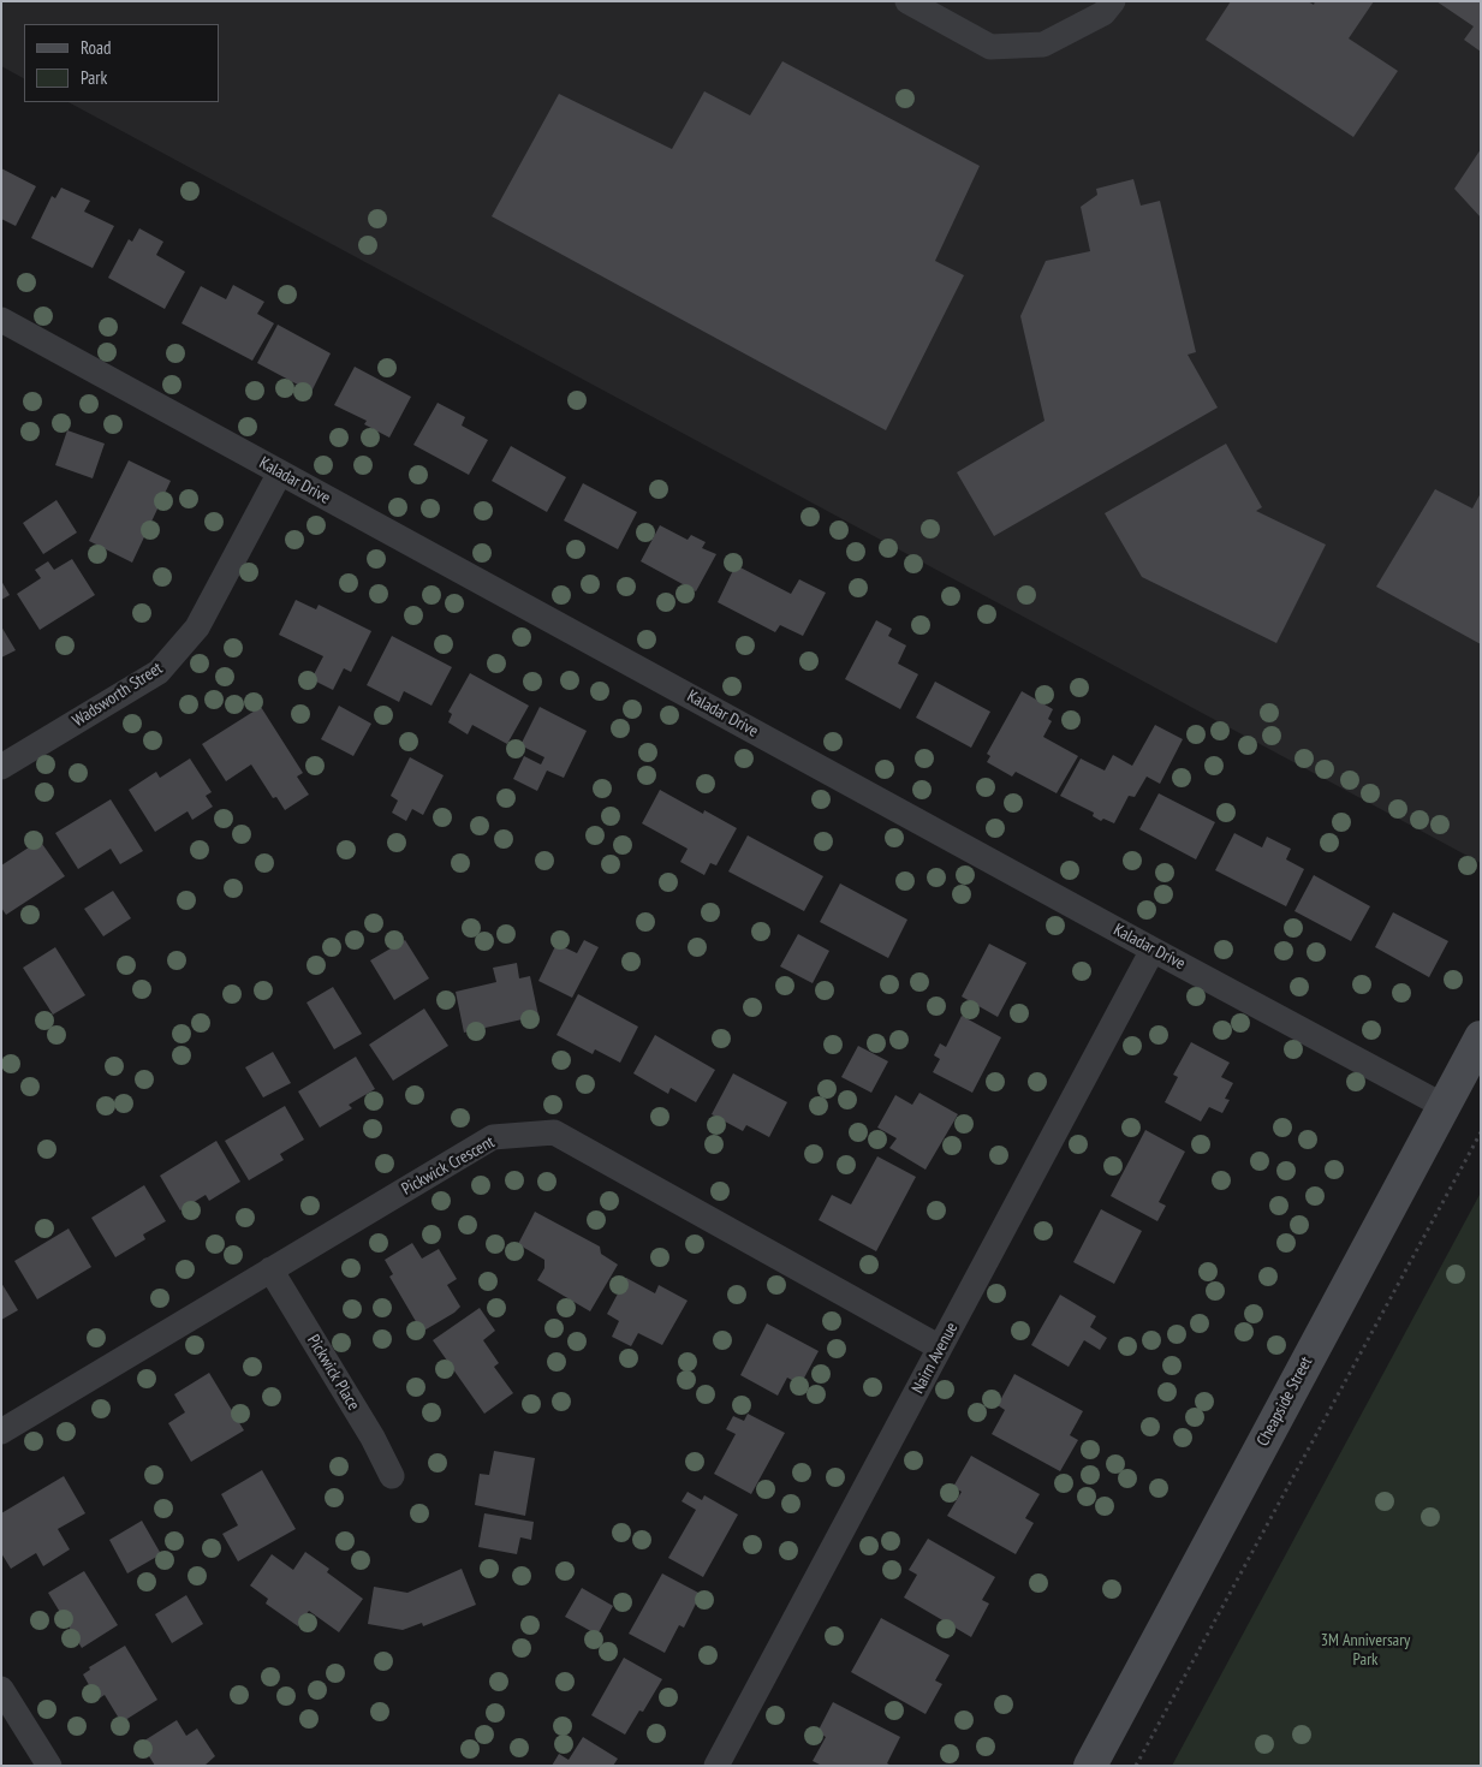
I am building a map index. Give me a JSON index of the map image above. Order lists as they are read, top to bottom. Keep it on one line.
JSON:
{"streets":{"street":["Kaladar Drive","Wadsworth Street","Pickwick Crescent","Nairn Avenue","Pickwick Place","Cheapside Street"]},"crossings":[["Kaladar Drive","Wadsworth Street"],["Kaladar Drive","Nairn Avenue"],["Kaladar Drive","Cheapside Street"],["Pickwick Crescent","Nairn Avenue"],["Pickwick Crescent","Pickwick Place"]],"parks":["3M Anniversary Park"],"legend":["Road","Park"]}
